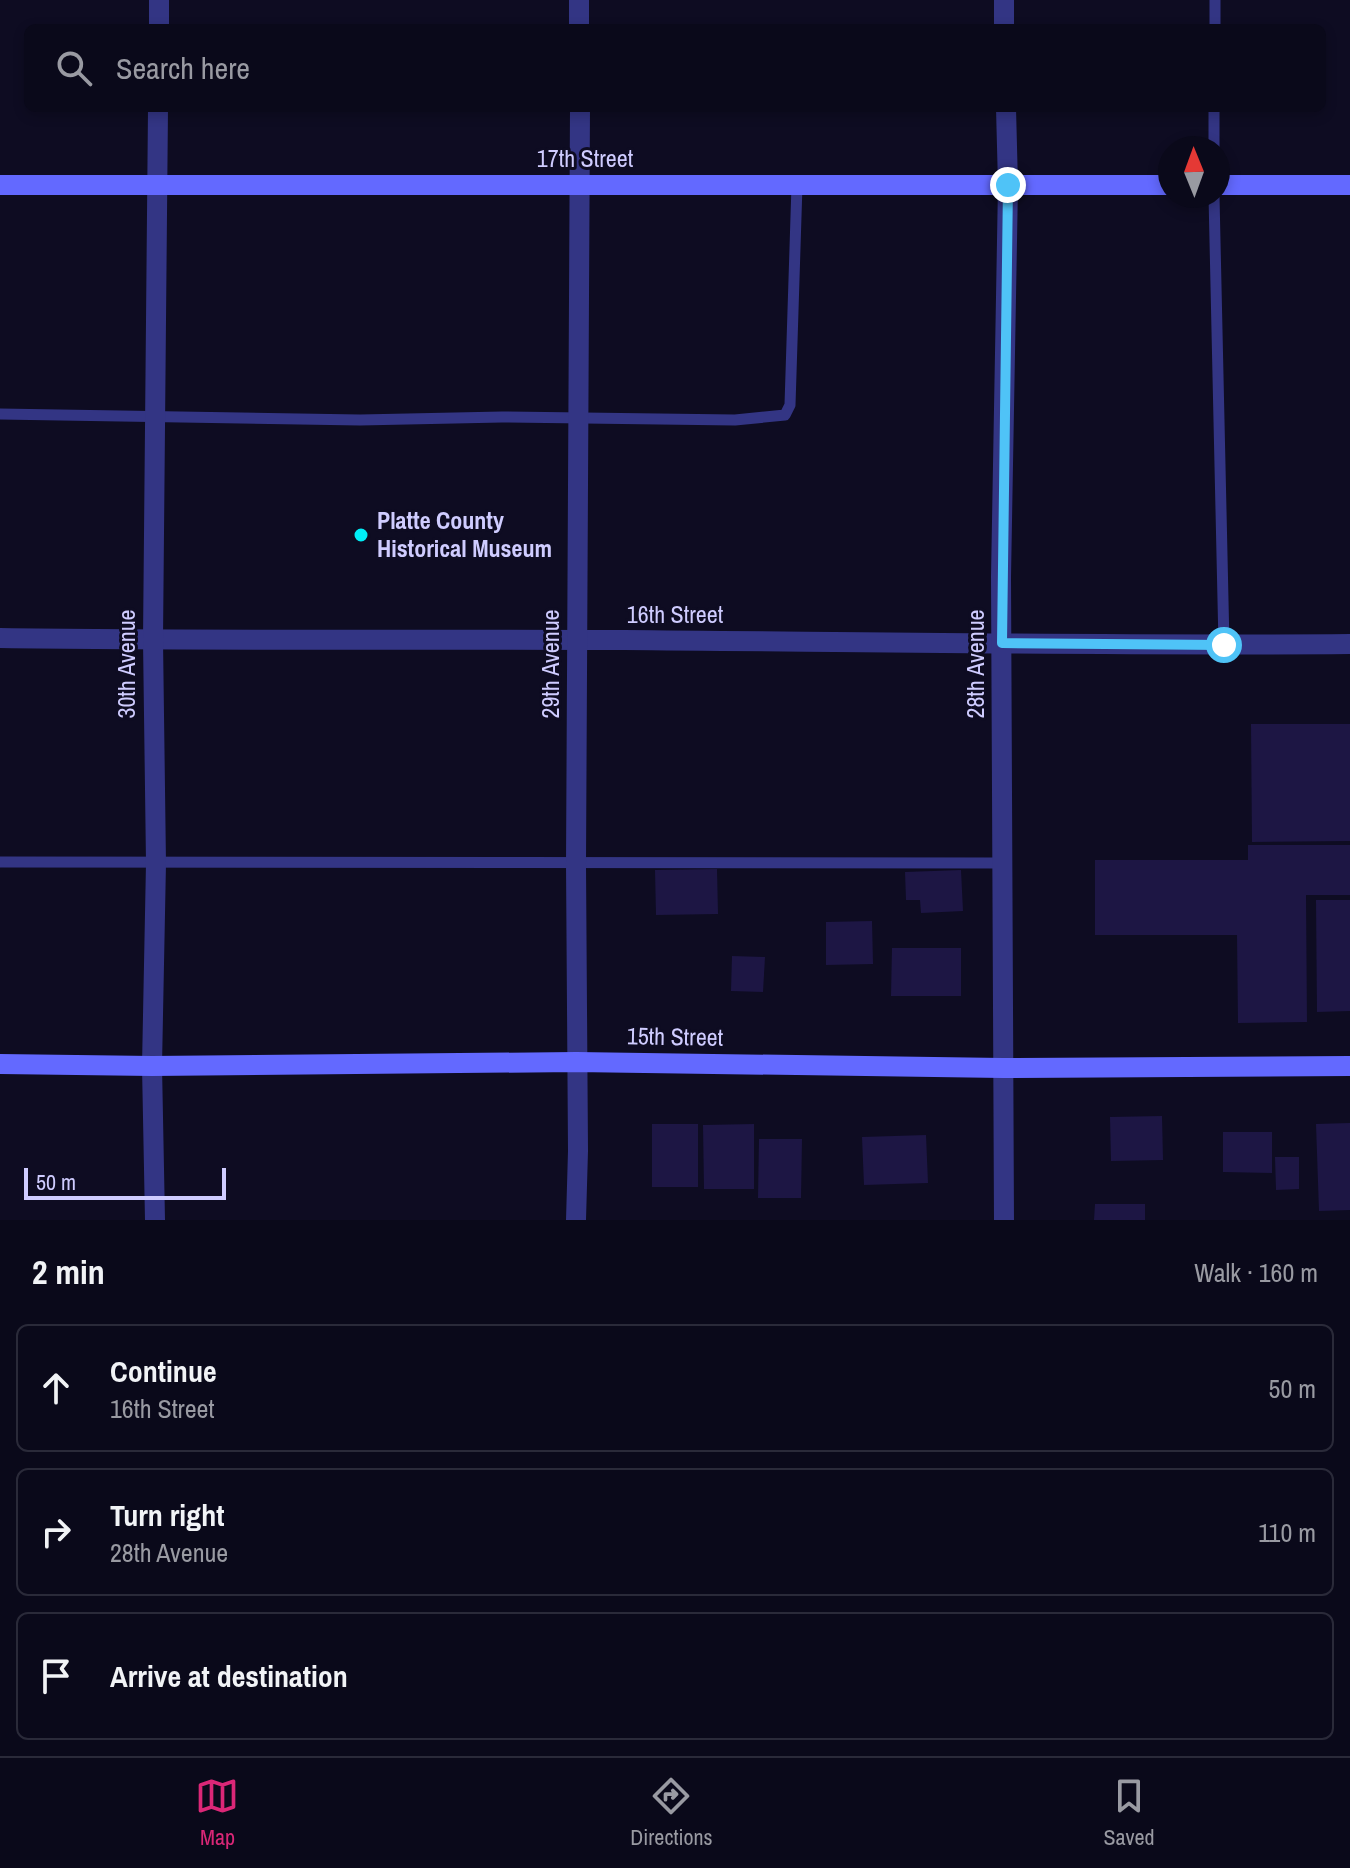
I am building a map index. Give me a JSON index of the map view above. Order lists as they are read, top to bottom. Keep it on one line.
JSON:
{"streets":{"street":["17th Street","16th Street","30th Avenue","29th Avenue","28th Avenue","15th Street"]},"crossings":[["17th Street","30th Avenue"],["17th Street","29th Avenue"],["17th Street","28th Avenue"],["16th Street","30th Avenue"],["16th Street","29th Avenue"],["16th Street","28th Avenue"],["30th Avenue","15th Street"],["29th Avenue","15th Street"],["28th Avenue","15th Street"]],"places":["Platte County Historical Museum"],"scale_bar":"50 m","north":"top","page":{"search":"Search here","scale":"50 m","heading":["2 min","Walk · 160 m"],"list":[["Continue","16th Street","50 m"],["Turn right","28th Avenue","110 m"],"Arrive at destination"],"nav":["Map","Directions","Saved"]}}
